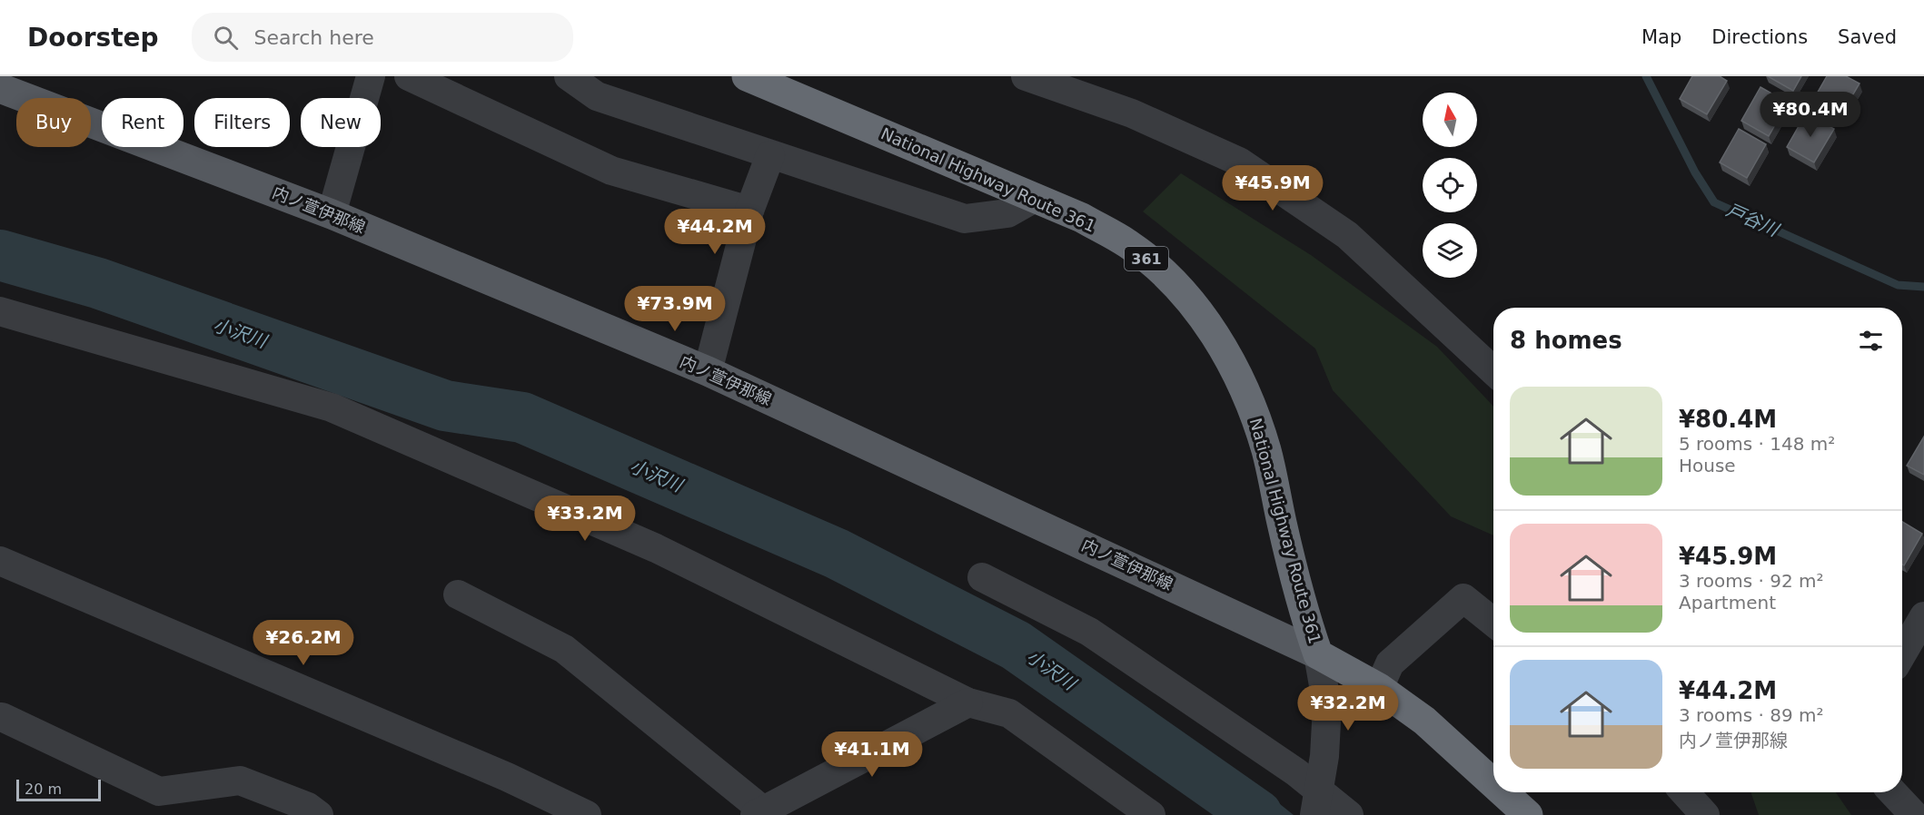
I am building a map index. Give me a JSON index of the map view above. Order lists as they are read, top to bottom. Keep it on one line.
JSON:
{"streets":{"highway":["National Highway Route 361","361"],"main road":["内ノ萱伊那線"]},"crossings":[["National Highway Route 361","内ノ萱伊那線"]],"water":["戸谷川","小沢川"],"scale_bar":"20 m","north":"top","page":{"header":"Doorstep","search":"Search here","nav":["Map","Directions","Saved"],"price":["¥80.4M","¥45.9M","¥44.2M","¥73.9M","¥33.2M","¥26.2M","¥32.2M","¥41.1M"],"chip":["Buy","Rent","Filters","New"],"heading":"8 homes","list":[{"name":"¥80.4M","note":"5 rooms · 148 m² · House"},{"name":"¥45.9M","note":"3 rooms · 92 m² · Apartment"},{"name":"¥44.2M","note":"3 rooms · 89 m² · 内ノ萱伊那線"}],"scale":"20 m"}}
